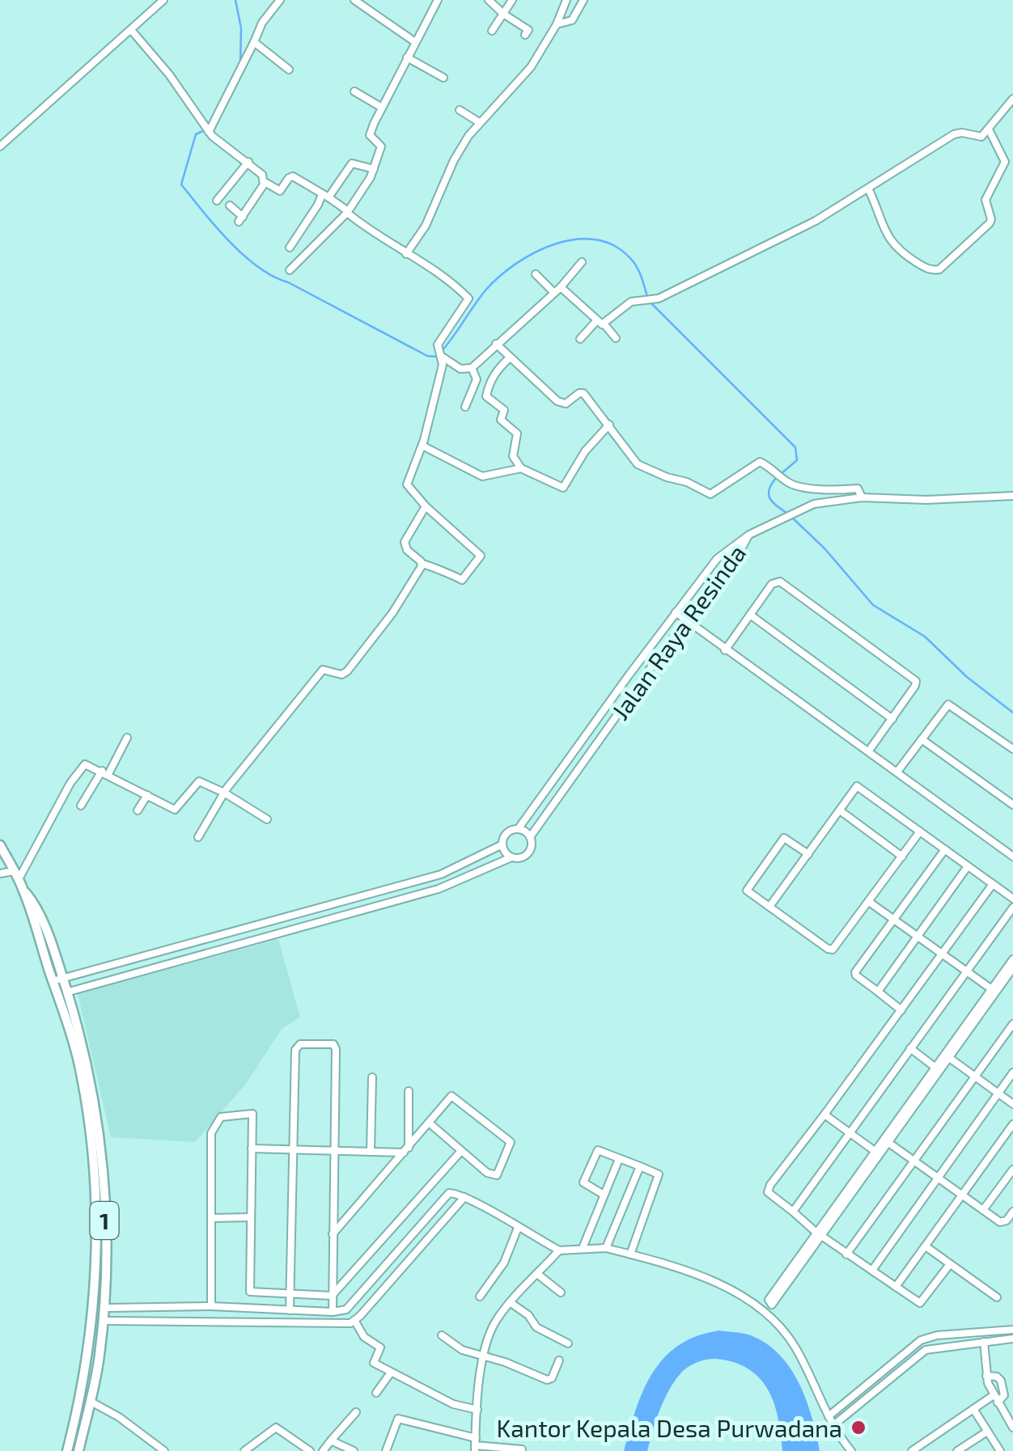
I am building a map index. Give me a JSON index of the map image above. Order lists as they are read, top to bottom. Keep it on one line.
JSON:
{"streets":{"main road":["1"],"street":["Jalan Raya Resinda"]},"places":["Kantor Kepala Desa Purwadana"]}
